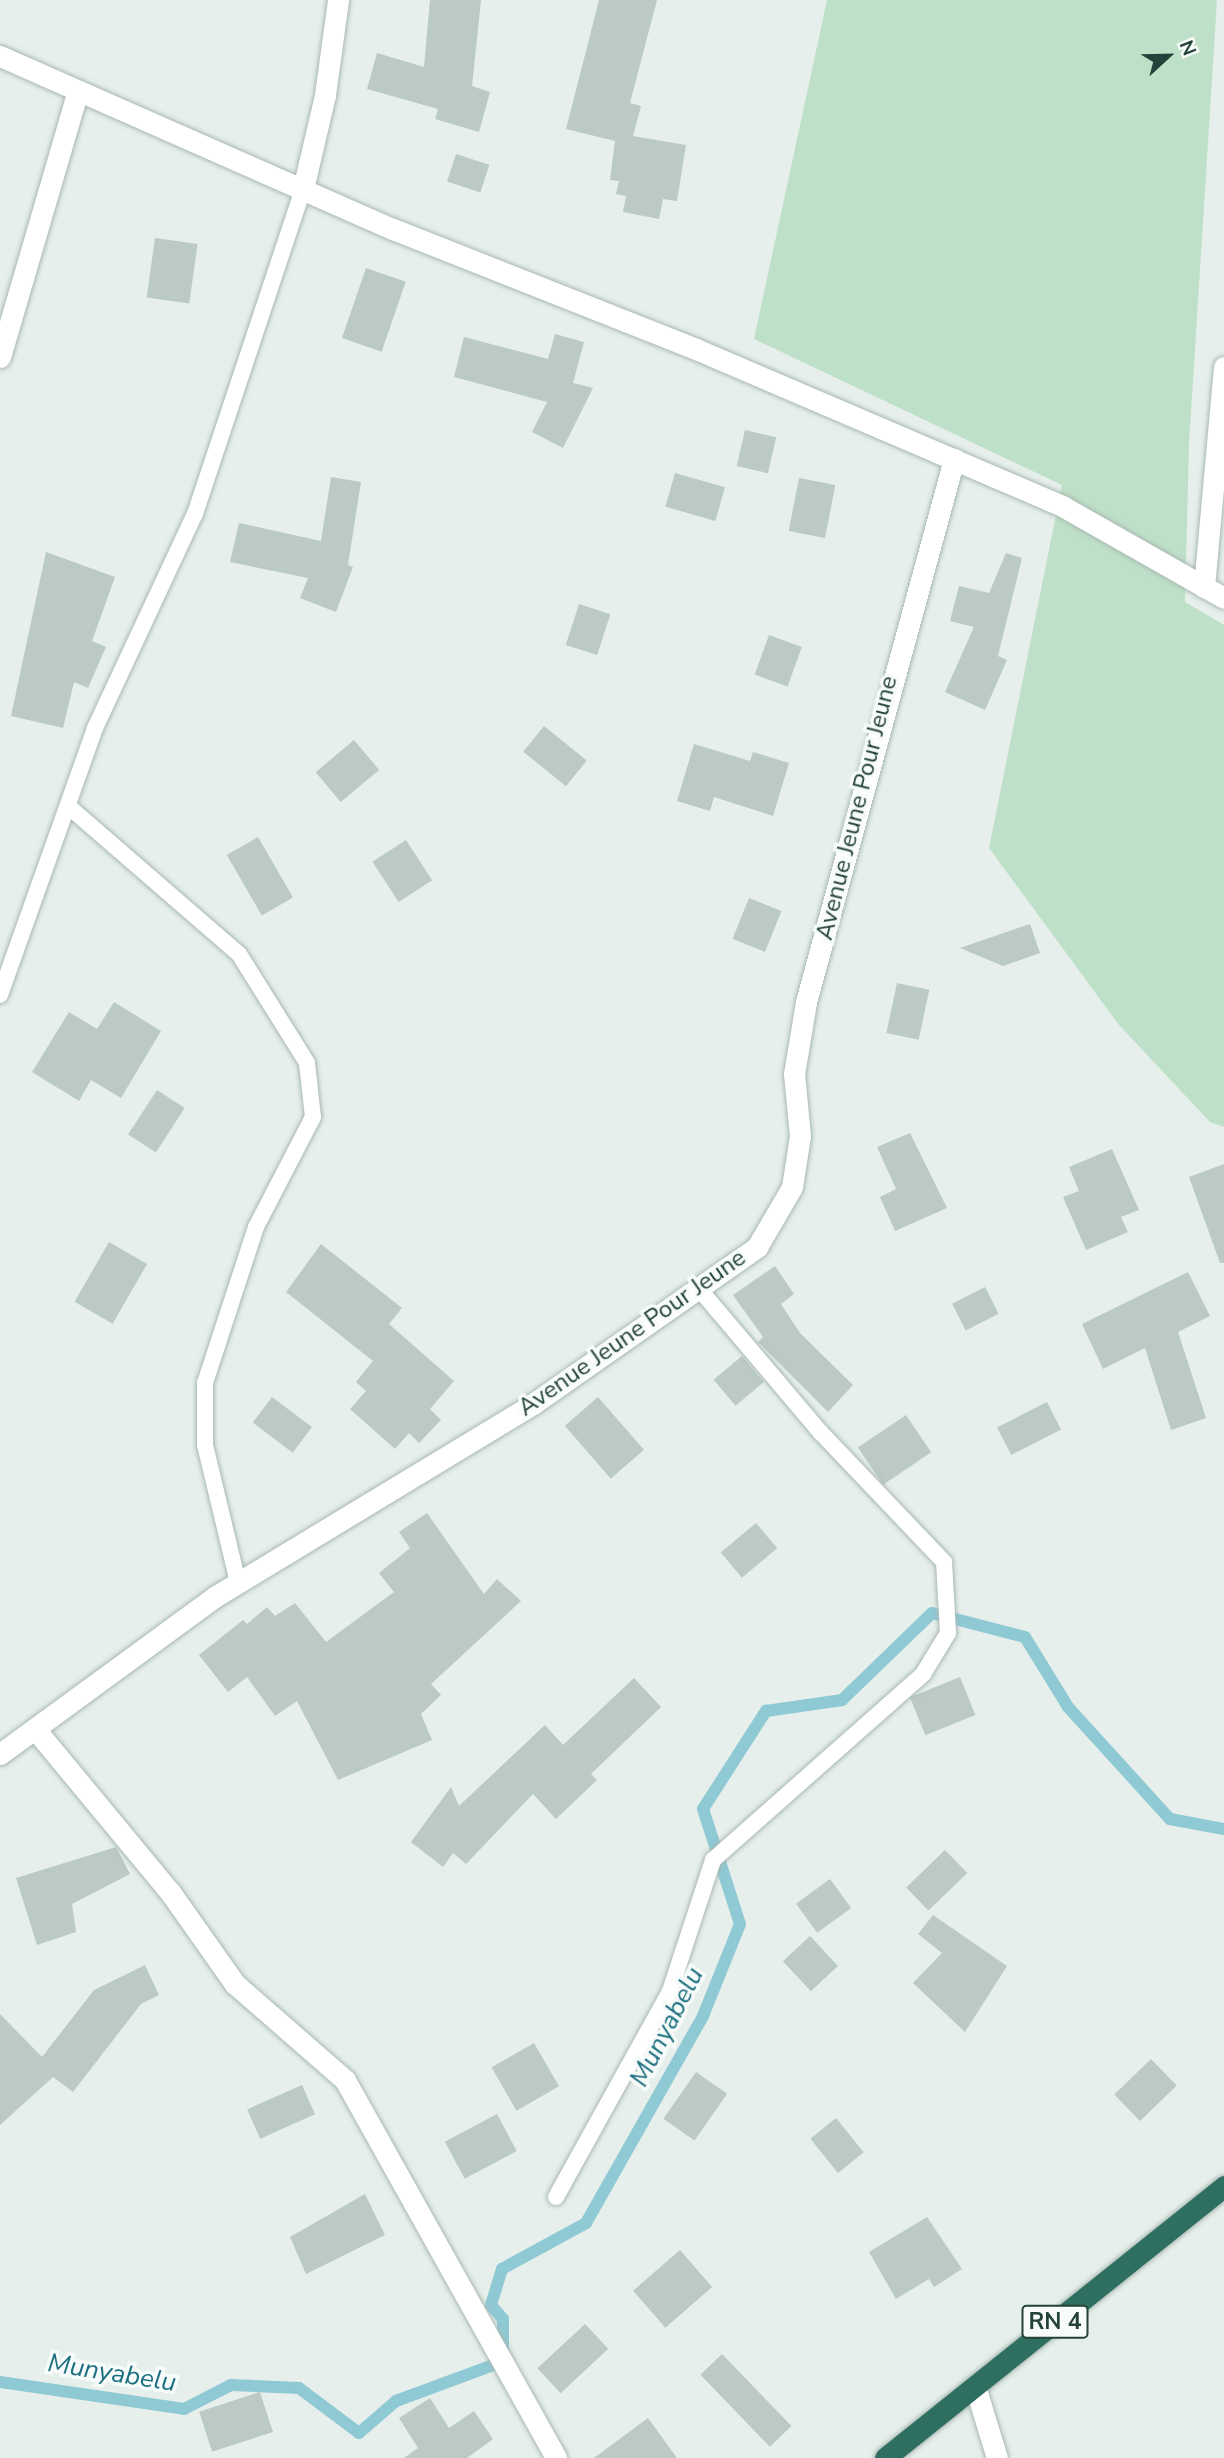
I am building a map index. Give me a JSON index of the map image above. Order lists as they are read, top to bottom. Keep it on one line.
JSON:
{"streets":{"highway":["RN 4"],"street":["Avenue Jeune Pour Jeune"]},"water":["Munyabelu"],"north":"right"}
